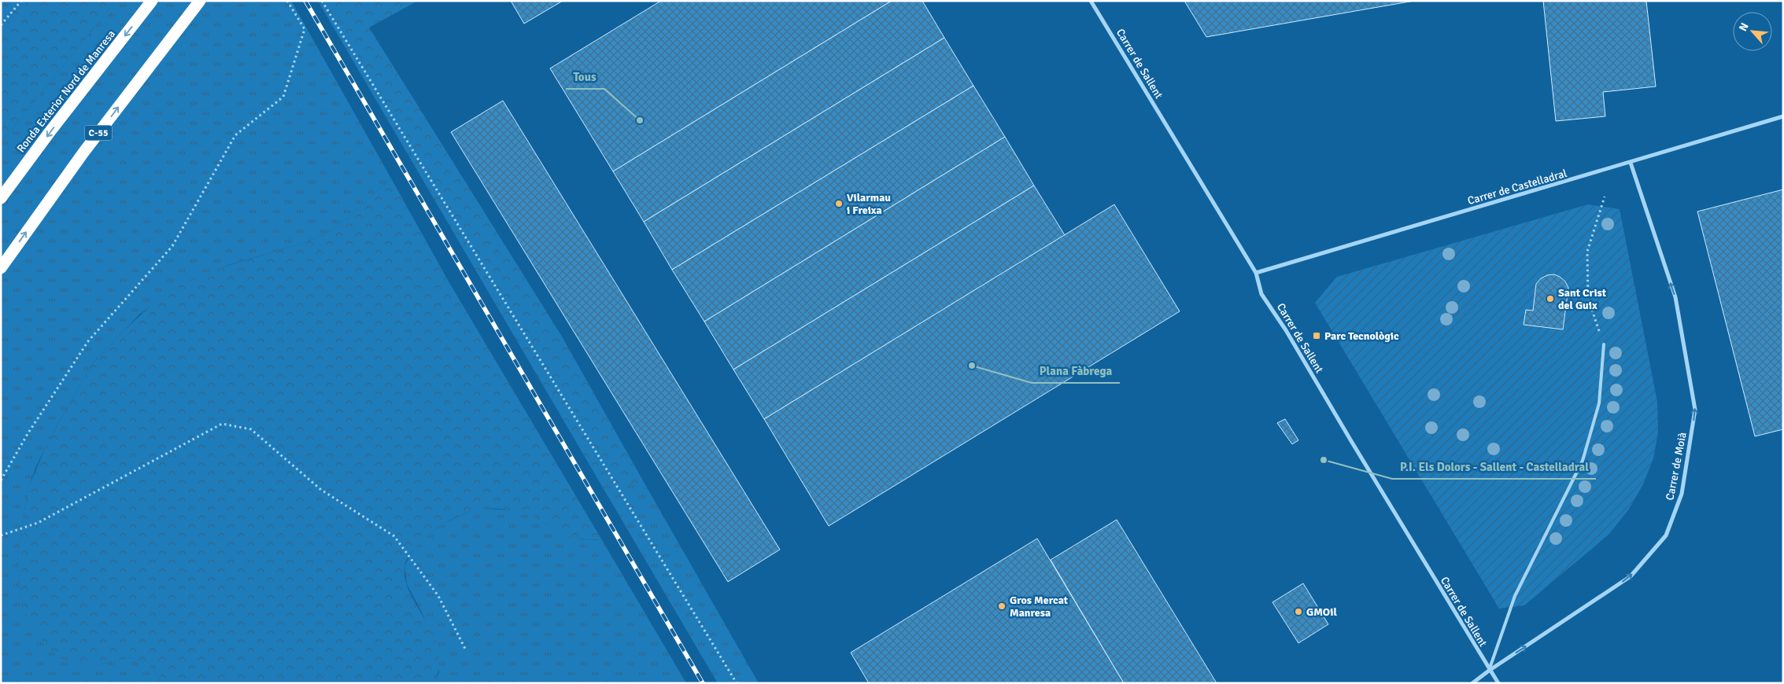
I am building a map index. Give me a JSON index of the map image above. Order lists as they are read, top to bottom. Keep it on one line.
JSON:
{"streets":{"highway":["Ronda Exterior Nord de Manresa","C-55"],"street":["Carrer de Sallent","Carrer de Castelladral","Carrer de Moià"]},"crossings":[["Carrer de Sallent","Carrer de Castelladral"],["Carrer de Sallent","Carrer de Moià"],["Carrer de Castelladral","Carrer de Moià"]],"one_way":["Carrer de Moià"],"places":{"other":["Tous","Vilarmau i Freixa","Sant Crist del Guix","Plana Fàbrega","P.I. Els Dolors - Sallent - Castelladral","Gros Mercat Manresa","GMOil"],"transit":["Parc Tecnològic"]},"north":"top left"}
